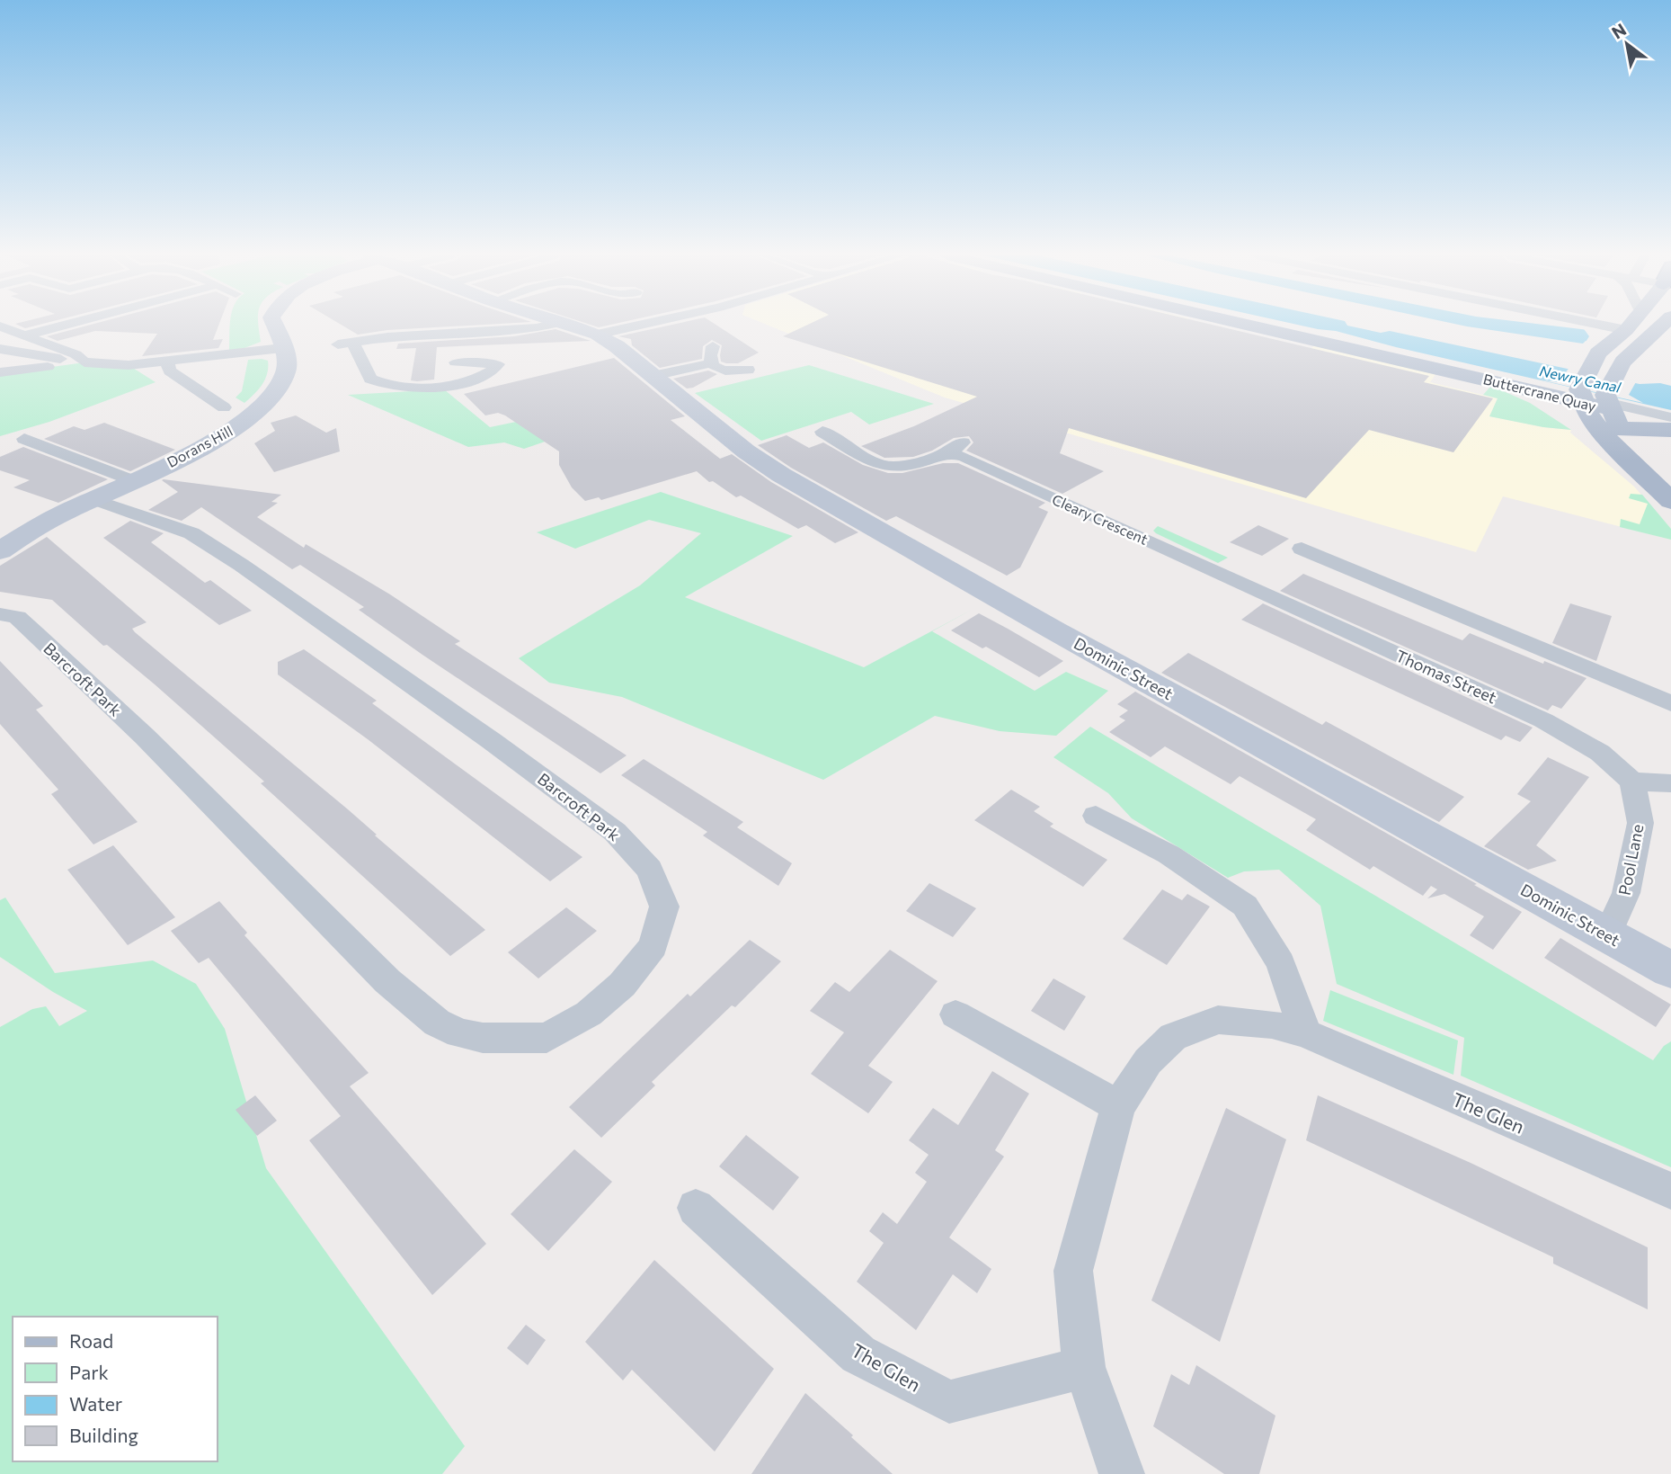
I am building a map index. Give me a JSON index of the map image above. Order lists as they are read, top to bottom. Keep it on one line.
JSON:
{"streets":{"main road":["Buttercrane Quay","Dorans Hill","Dominic Street"],"street":["Cleary Crescent","Thomas Street","Barcroft Park","Pool Lane","The Glen"]},"crossings":[["Dorans Hill","Barcroft Park"],["Cleary Crescent","Thomas Street"],["Dominic Street","Pool Lane"],["Thomas Street","Pool Lane"]],"water":["Newry Canal"],"legend":["Road","Park","Water","Building"],"north":"top left"}
